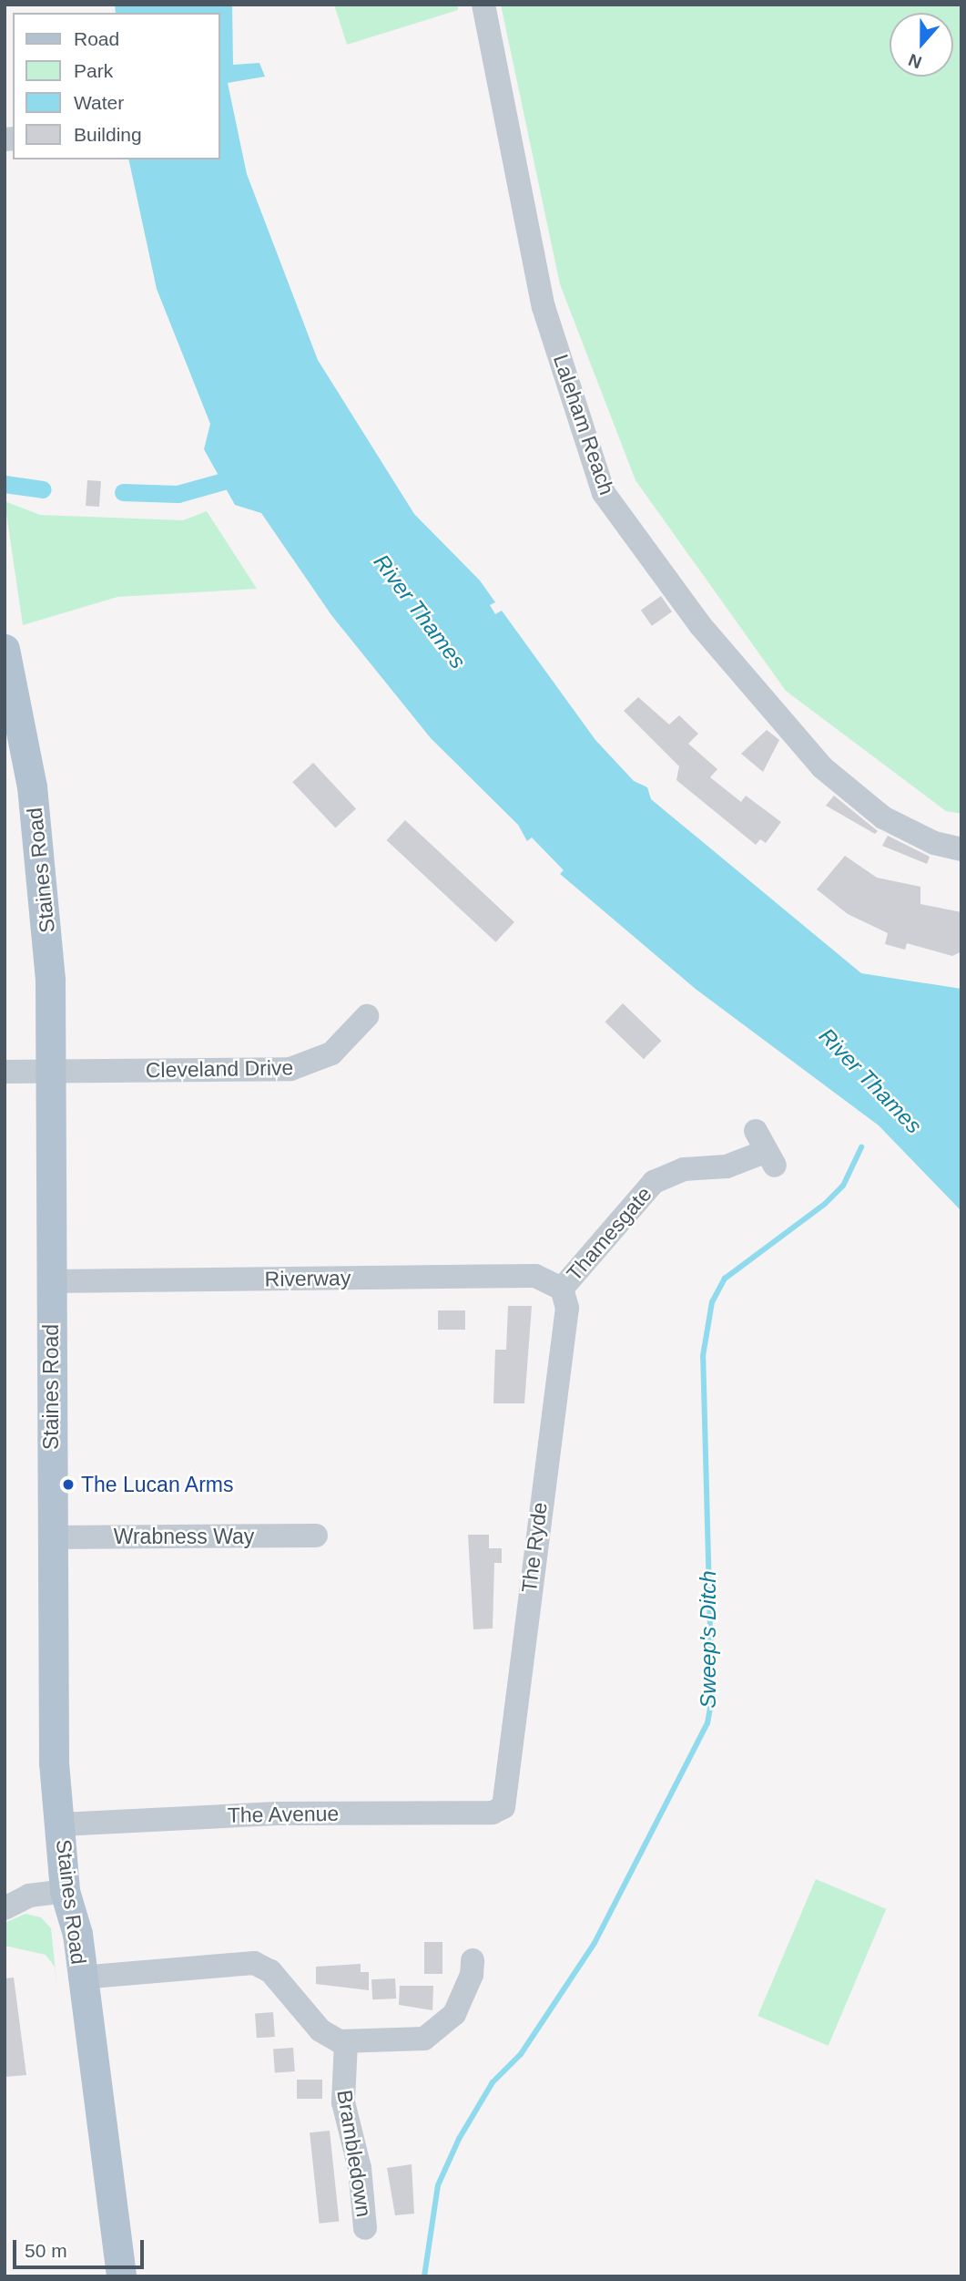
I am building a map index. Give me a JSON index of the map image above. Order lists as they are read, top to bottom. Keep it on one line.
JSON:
{"streets":{"main road":["Staines Road"],"street":["Laleham Reach","Cleveland Drive","Thamesgate","Riverway","Wrabness Way","The Ryde","The Avenue","Brambledown"]},"crossings":[["Staines Road","Cleveland Drive"],["Staines Road","Riverway"],["Staines Road","Wrabness Way"],["Staines Road","The Avenue"],["Thamesgate","Riverway"],["Thamesgate","The Ryde"],["Riverway","The Ryde"],["The Ryde","The Avenue"]],"water":["River Thames","Sweep's Ditch"],"places":["The Lucan Arms"],"legend":["Road","Park","Water","Building"],"scale_bar":"50 m","north":"bottom"}
